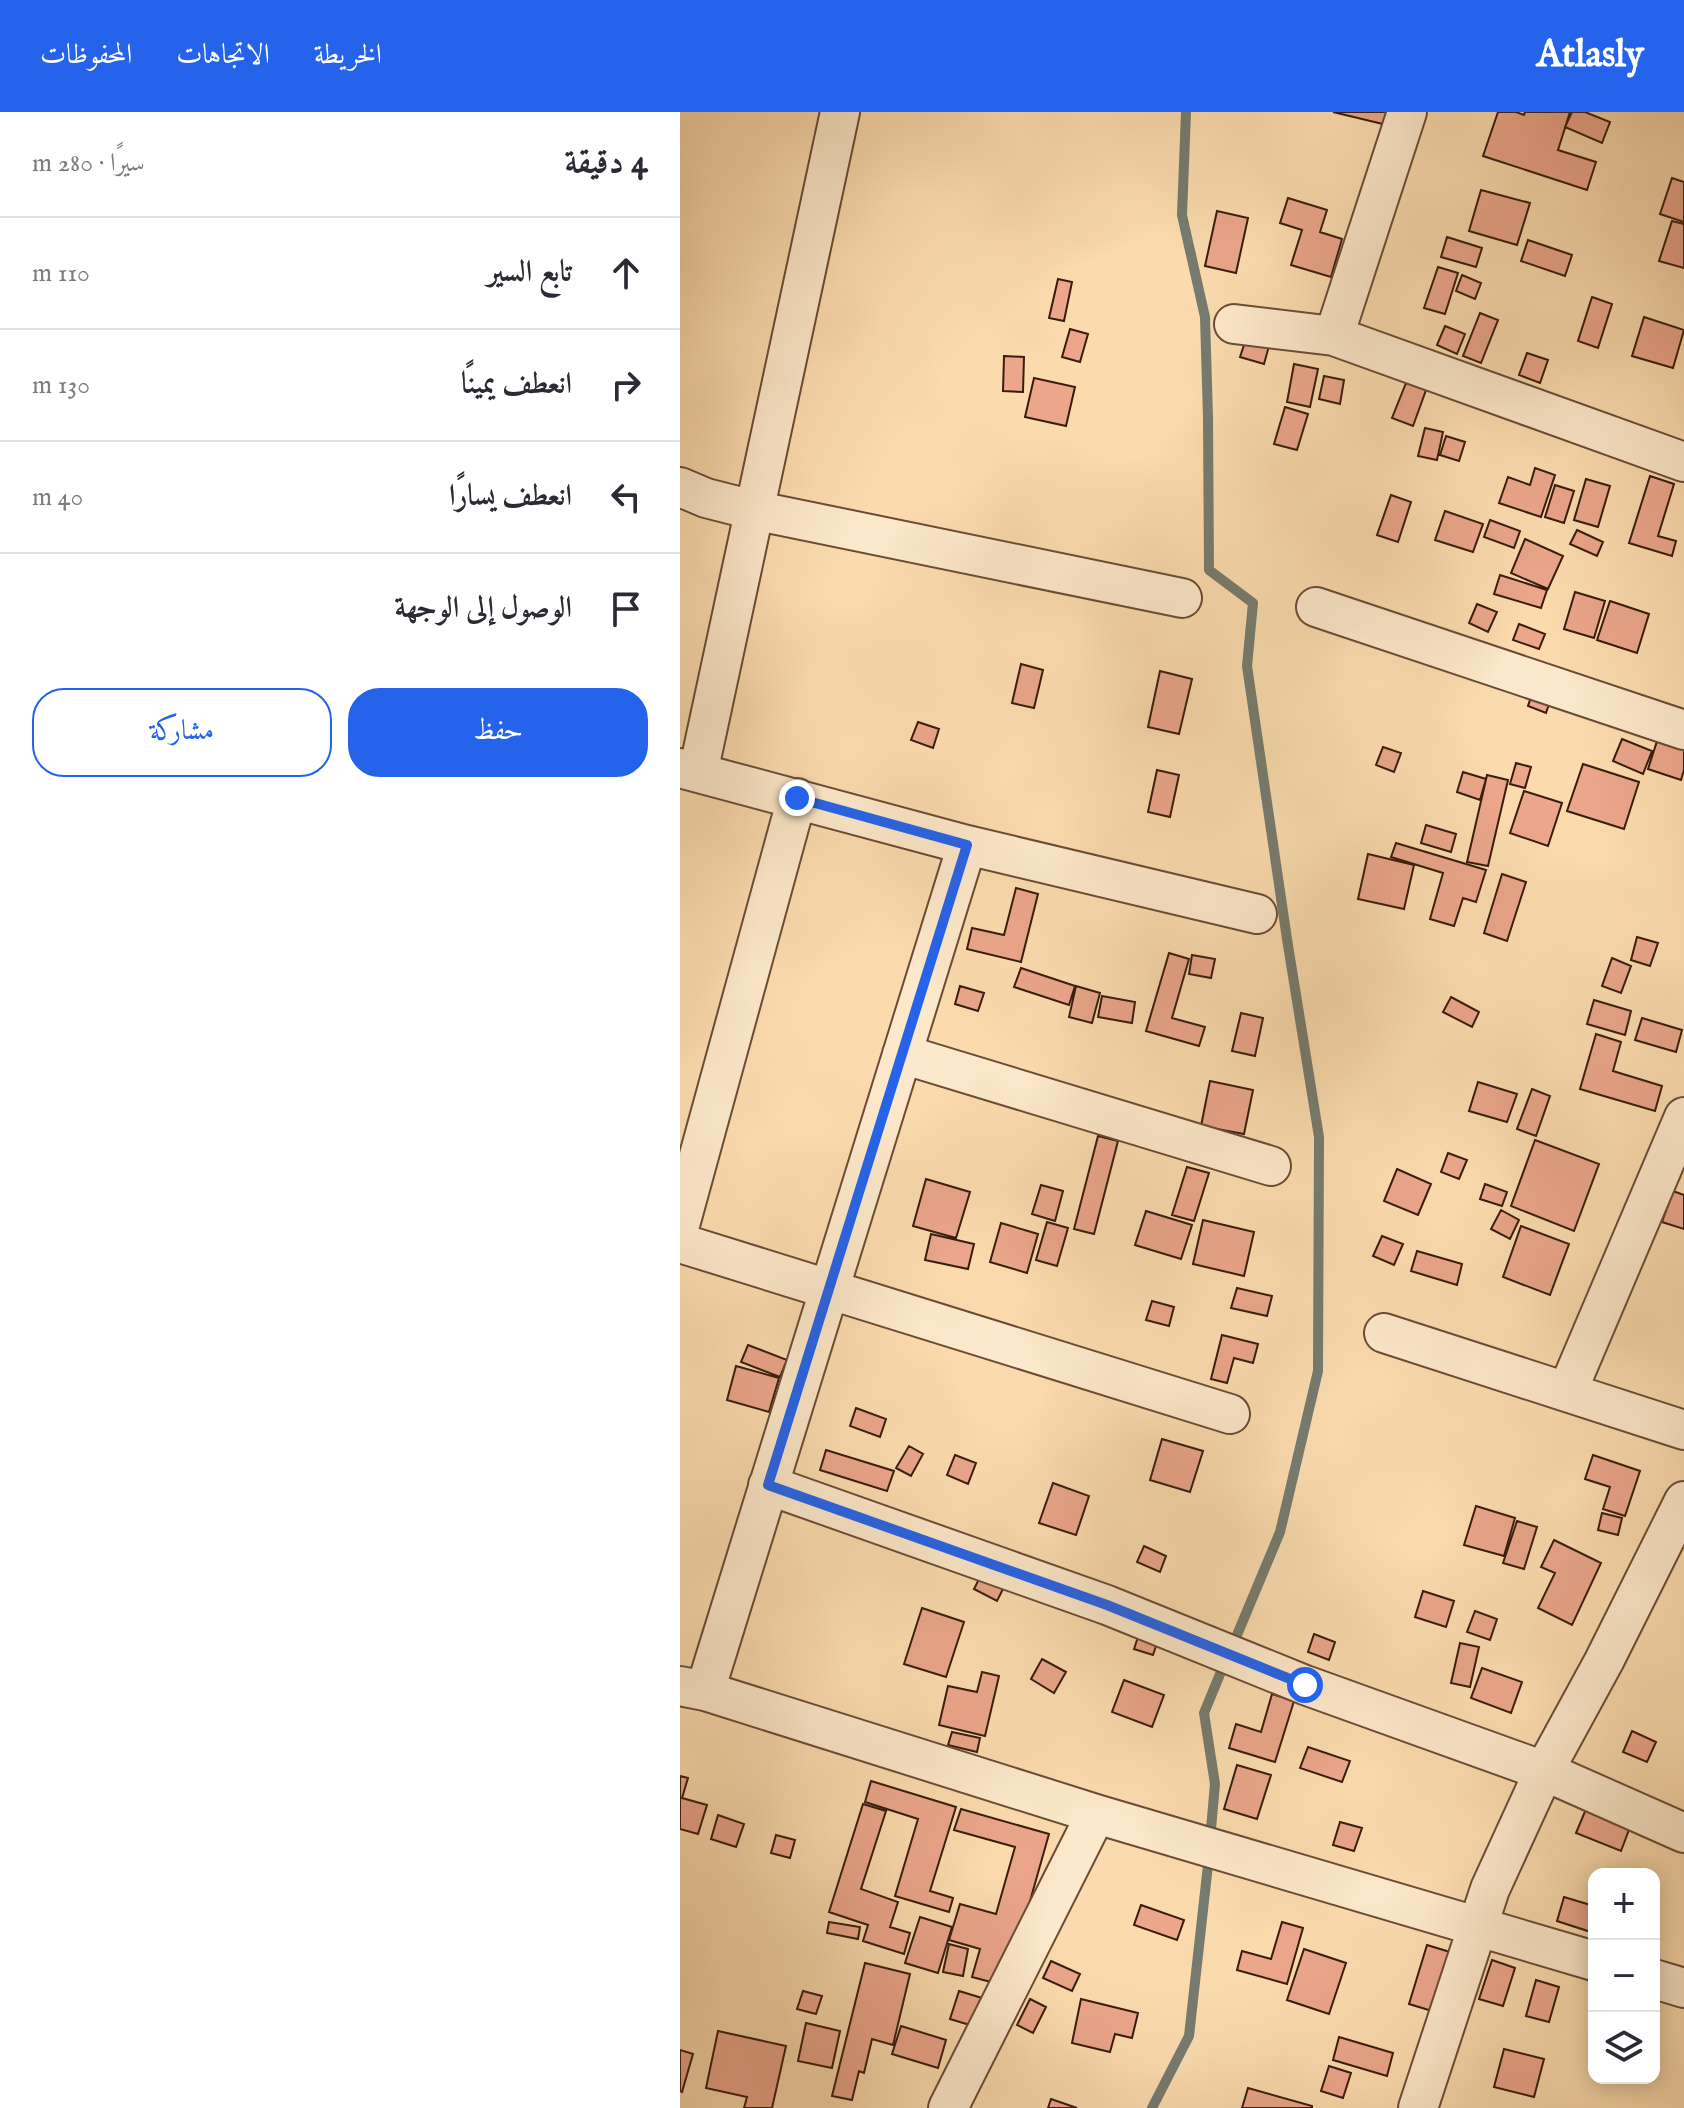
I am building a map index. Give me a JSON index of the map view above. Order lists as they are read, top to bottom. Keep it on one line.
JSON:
{"page":{"header":"Atlasly","nav":["الخريطة","الاتجاهات","المحفوظات"],"heading":["4 دقيقة","سيرًا · 280 m"],"list":[["تابع السير","110 m"],["انعطف يمينًا","130 m"],["انعطف يسارًا","40 m"],"الوصول إلى الوجهة"],"buttons":["حفظ","مشاركة"],"map_buttons":["+","−"]}}
